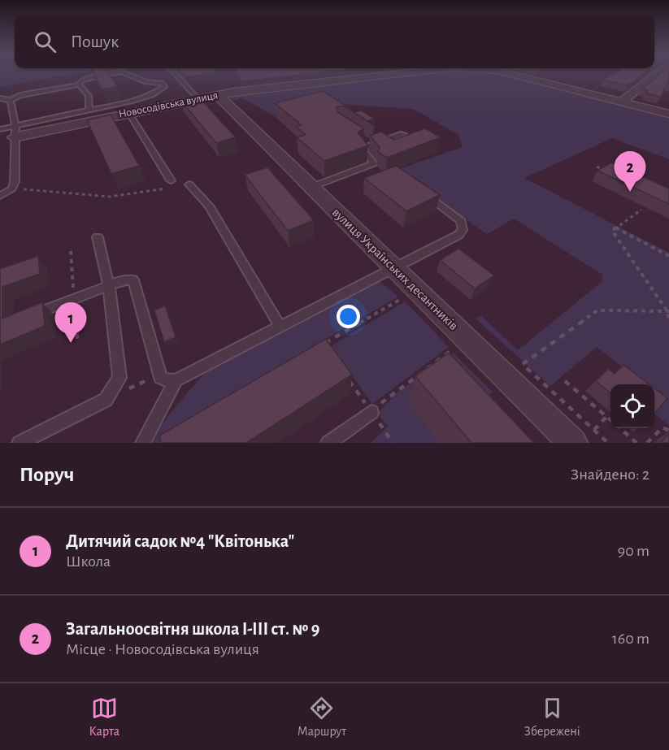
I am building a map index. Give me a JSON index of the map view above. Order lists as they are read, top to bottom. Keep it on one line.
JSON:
{"streets":{"street":["Новосодівська вулиця","вулиця Українських десантників"]},"crossings":[["Новосодівська вулиця","вулиця Українських десантників"]],"page":{"search":"Пошук","pins":["2","1"],"heading":["Поруч","Знайдено: 2"],"list":[{"mark":"1","name":"Дитячий садок №4 \"Квітонька\"","note":"Школа","value":"90 m"},{"mark":"2","name":"Загальноосвітня школа І-ІІІ ст. № 9","note":"Місце · Новосодівська вулиця","value":"160 m"}],"nav":["Карта","Маршрут","Збережені"]}}
